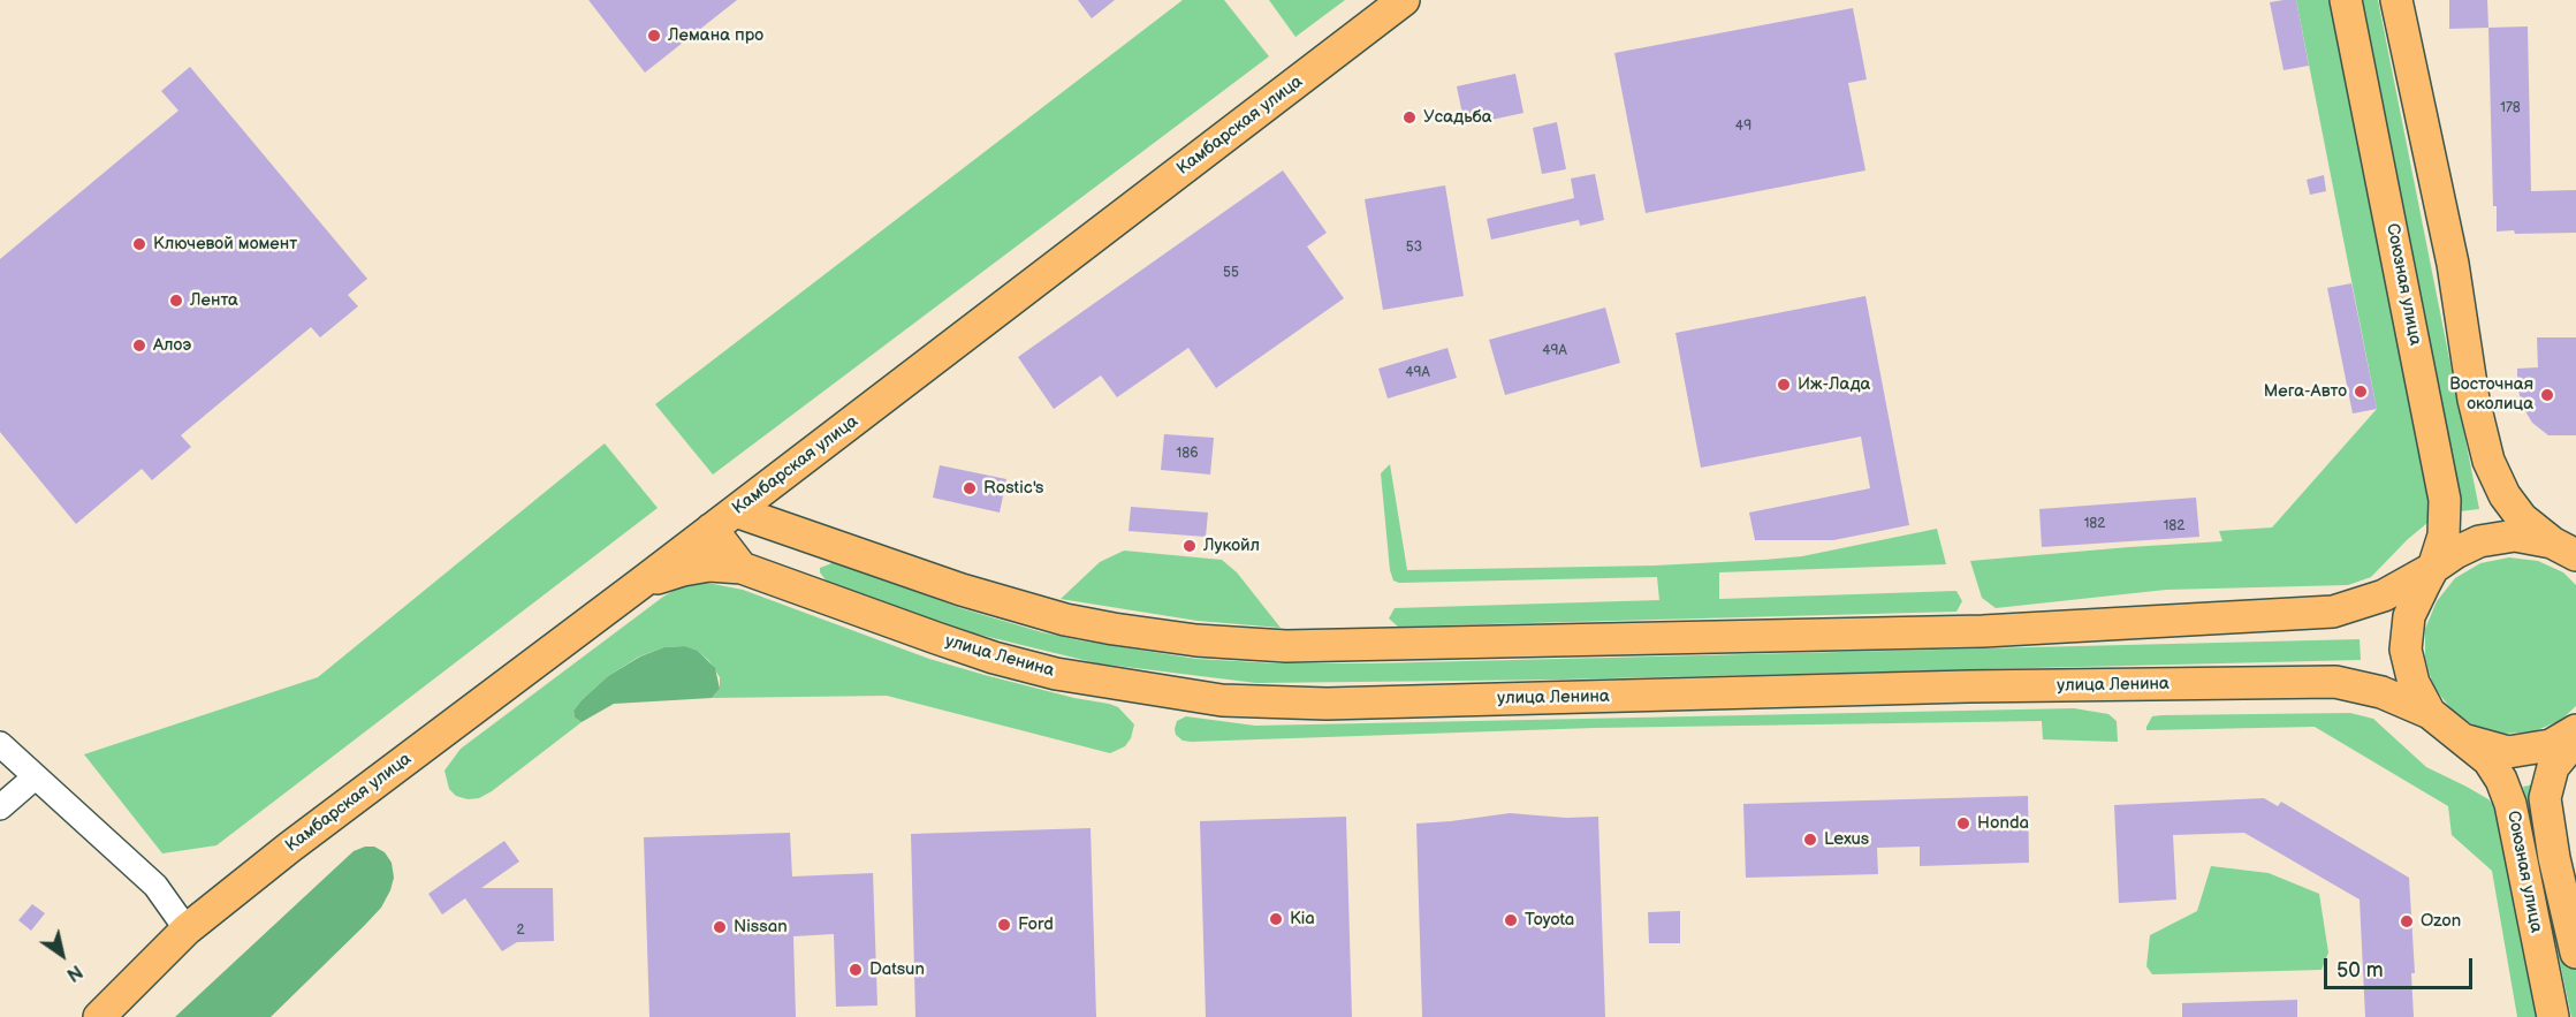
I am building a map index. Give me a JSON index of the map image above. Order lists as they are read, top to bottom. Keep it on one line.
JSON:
{"streets":{"main road":["Камбарская улица","Союзная улица","улица Ленина"]},"crossings":[["Камбарская улица","улица Ленина"],["Союзная улица","улица Ленина"]],"places":["Лемана про","Усадьба","Ключевой момент","Лента","Алоэ","Иж-Лада","Мега-Авто","Восточная околица","Rostic's","Лукойл","Honda","Lexus","Kia","Toyota","Ozon","Ford","Nissan","Datsun"],"house_numbers":["178","49","53","55","49А","49А","186","182","182","2"],"scale_bar":"50 m","north":"bottom right"}
